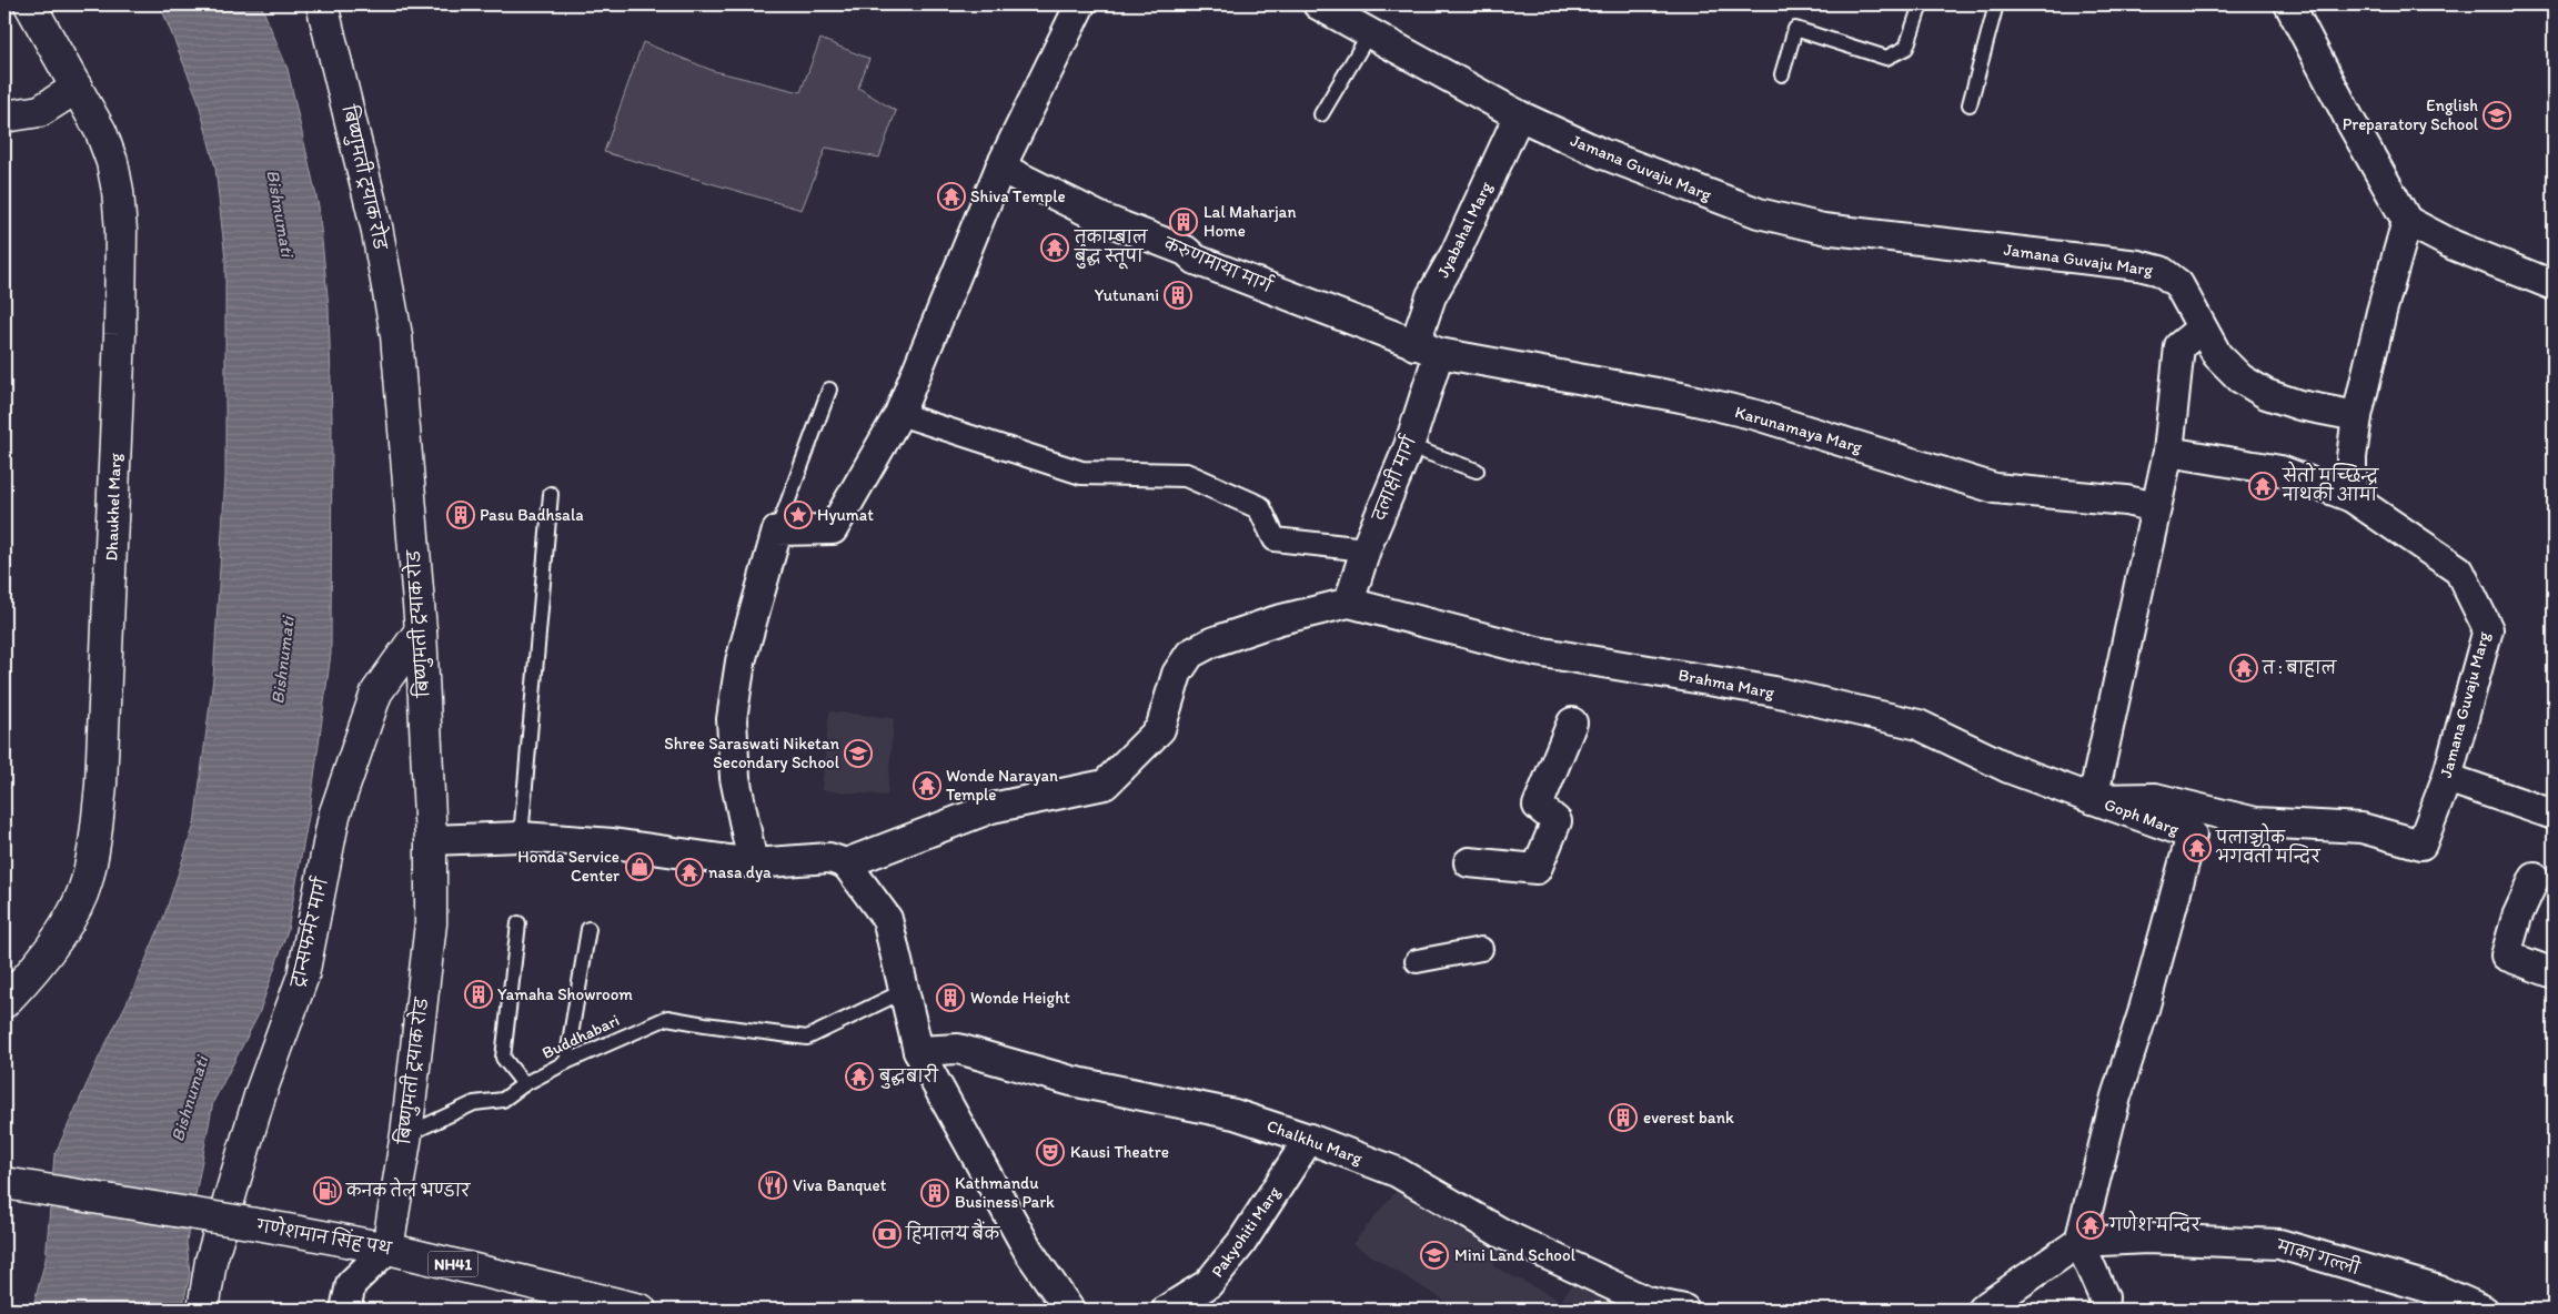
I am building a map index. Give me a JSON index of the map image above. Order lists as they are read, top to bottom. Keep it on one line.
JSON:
{"streets":{"main road":["बिष्णुमती ट्रयाक रोड","Dhaukhel Marg","ट्रान्सफर्मर मार्ग","गणेशमान सिंह पथ","NH41"],"street":["Jamana Guvaju Marg","Jyabahal Marg","करुणमाया मार्ग","Karunamaya Marg","दलाक्षी मार्ग","Brahma Marg","Goph Marg","Chalkhu Marg","Pakyohiti Marg","माका गल्ली"],"lane":["Buddhabari"]},"crossings":[["Jamana Guvaju Marg","Jyabahal Marg"],["Jamana Guvaju Marg","Brahma Marg"],["Jamana Guvaju Marg","Goph Marg"],["बिष्णुमती ट्रयाक रोड","ट्रान्सफर्मर मार्ग"],["बिष्णुमती ट्रयाक रोड","Buddhabari"],["बिष्णुमती ट्रयाक रोड","गणेशमान सिंह पथ"],["Jyabahal Marg","करुणमाया मार्ग"],["Jyabahal Marg","Karunamaya Marg"],["Jyabahal Marg","दलाक्षी मार्ग"],["करुणमाया मार्ग","Karunamaya Marg"],["करुणमाया मार्ग","दलाक्षी मार्ग"],["Karunamaya Marg","दलाक्षी मार्ग"],["Karunamaya Marg","Goph Marg"],["दलाक्षी मार्ग","Brahma Marg"],["Brahma Marg","Goph Marg"],["Goph Marg","माका गल्ली"],["Chalkhu Marg","Pakyohiti Marg"]],"water":["Bishnumati"],"places":{"school or university":["English Preparatory School","Shree Saraswati Niketan Secondary School","Mini Land School"],"temple":["Shiva Temple","तुकाम्बाल बुद्ध स्तूपा","सेतो मच्छिन्द्र नाथकी आमा","त : बाहाल","Wonde Narayan Temple","पलाञ्चोक भगवती मन्दिर","nasa dya","बुद्धबारी","गणेश मन्दिर"],"building":["Lal Maharjan Home","Yutunani","Pasu Badhsala","Yamaha Showroom","Wonde Height","everest bank","Kathmandu Business Park"],"place":["Hyumat"],"shop":["Honda Service Center"],"theatre":["Kausi Theatre"],"restaurant":["Viva Banquet"],"fuel station":["कनक तेल भण्डार"],"bank":["हिमालय बैंक"]}}
